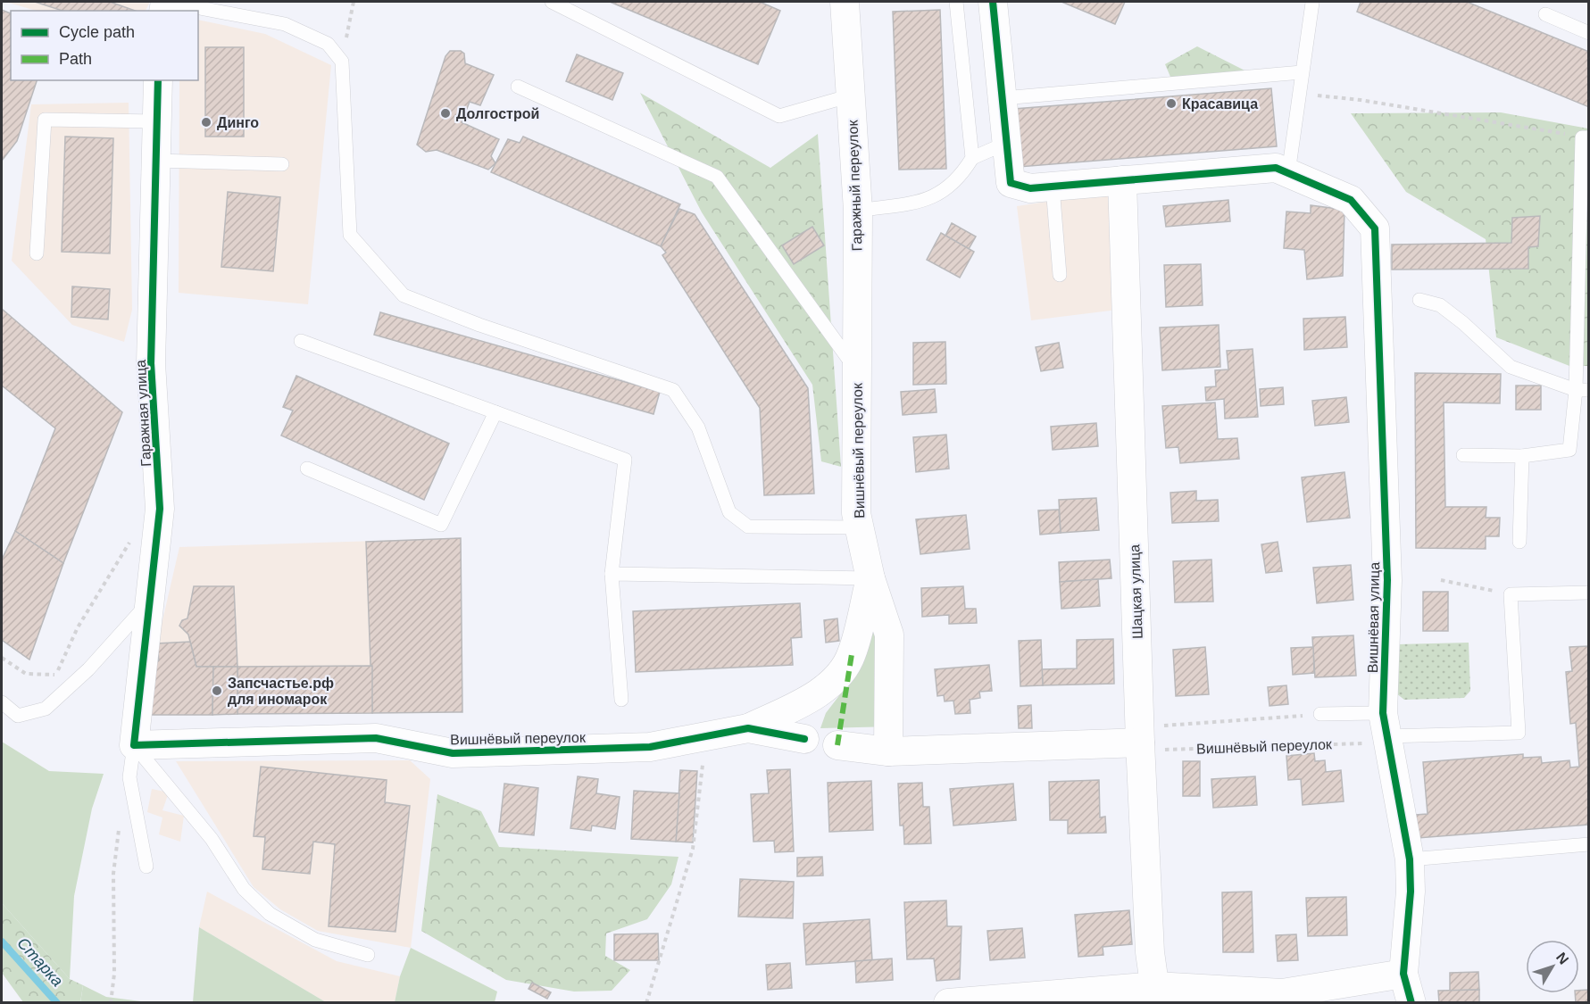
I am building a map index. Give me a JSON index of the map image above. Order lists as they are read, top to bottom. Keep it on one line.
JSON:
{"streets":{"street":["Гаражный переулок","Гаражная улица","Вишнёвый переулок","Шацкая улица","Вишнёвая улица"]},"crossings":[["Гаражный переулок","Вишнёвый переулок"],["Гаражная улица","Вишнёвый переулок"],["Вишнёвый переулок","Шацкая улица"],["Вишнёвый переулок","Вишнёвая улица"]],"water":["Старка"],"places":["Красавица","Долгострой","Динго","Запсчастье.рф для иномарок"],"legend":["Cycle path","Path"],"north":"top right"}
